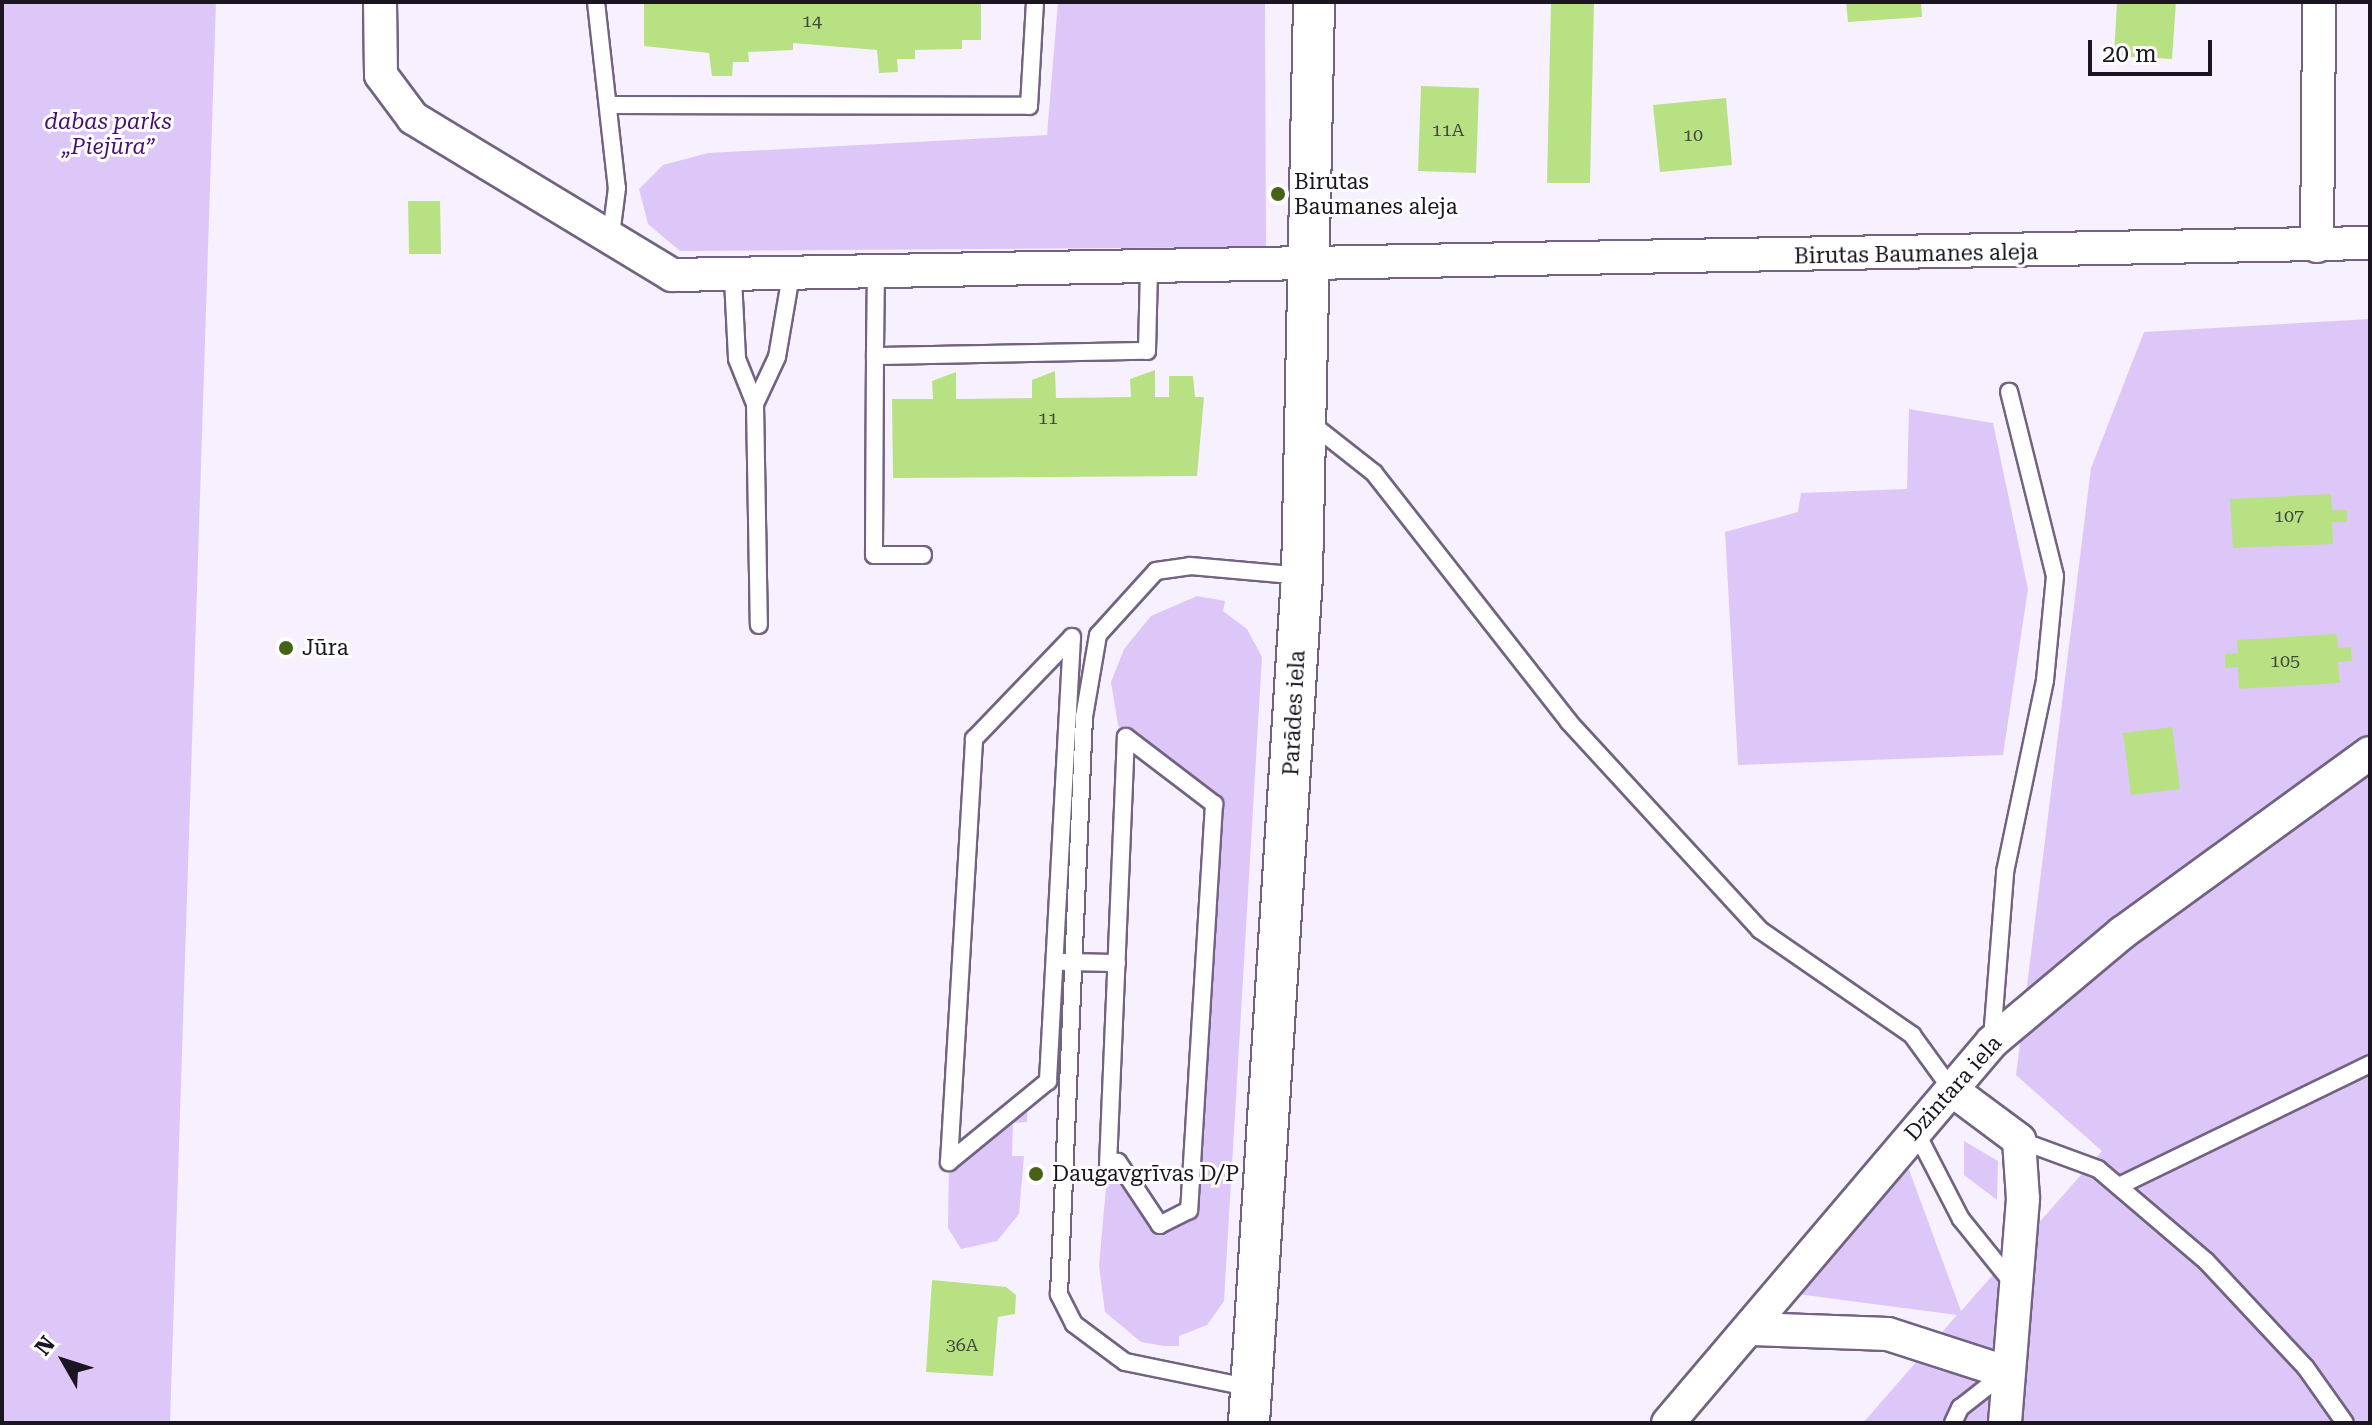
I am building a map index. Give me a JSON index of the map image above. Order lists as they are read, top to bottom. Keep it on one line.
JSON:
{"streets":{"street":["Birutas Baumanes aleja","Parādes iela","Dzintara iela"]},"crossings":[["Birutas Baumanes aleja","Parādes iela"]],"parks":["dabas parks „Piejūra”"],"places":["Birutas Baumanes aleja","Jūra","Daugavgrīvas D/P"],"house_numbers":["14","11A","10","11","107","105","36A"],"scale_bar":"20 m","north":"top left"}
